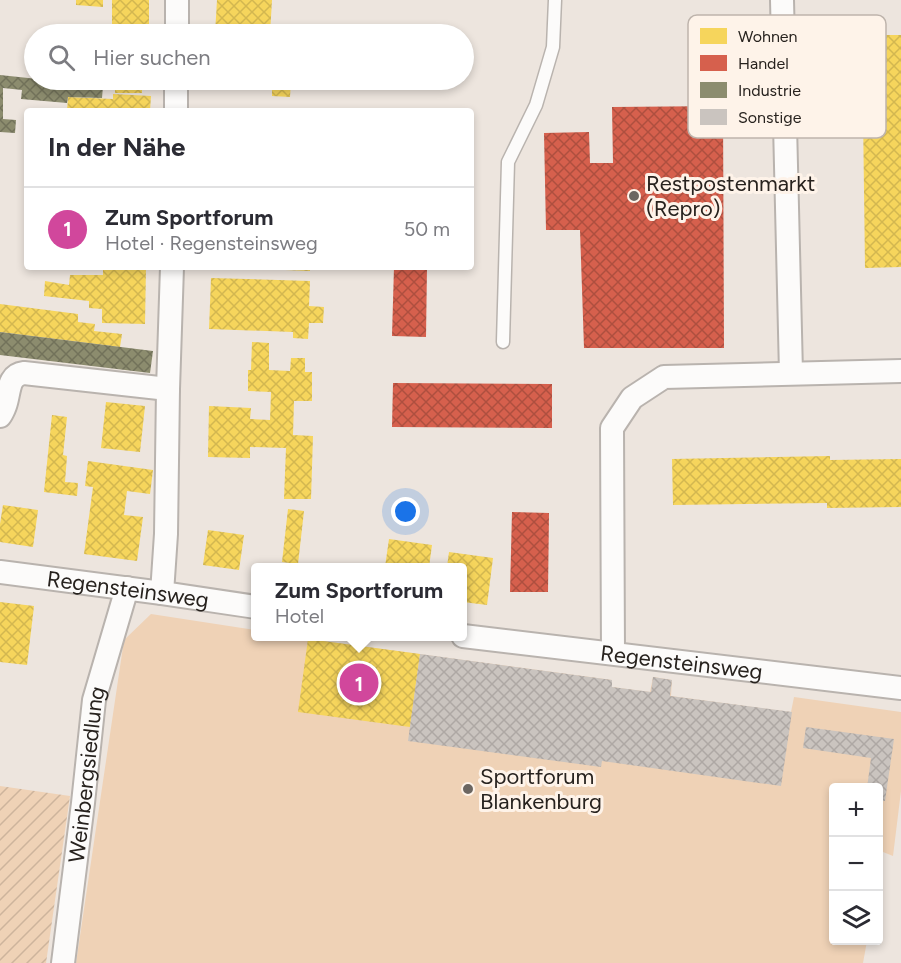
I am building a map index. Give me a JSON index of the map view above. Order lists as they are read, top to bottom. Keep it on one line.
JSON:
{"streets":{"street":["Regensteinsweg","Weinbergsiedlung"]},"crossings":[["Regensteinsweg","Weinbergsiedlung"]],"places":["Restpostenmarkt (Repro)","Sportforum Blankenburg"],"legend":["Wohnen","Handel","Industrie","Sonstige"],"page":{"search":"Hier suchen","heading":"In der Nähe","list":[{"mark":"1","name":"Zum Sportforum","note":"Hotel · Regensteinsweg","value":"50 m"}],"popup":["Zum Sportforum","Hotel"],"pins":"1","map_buttons":["+","−"]}}
